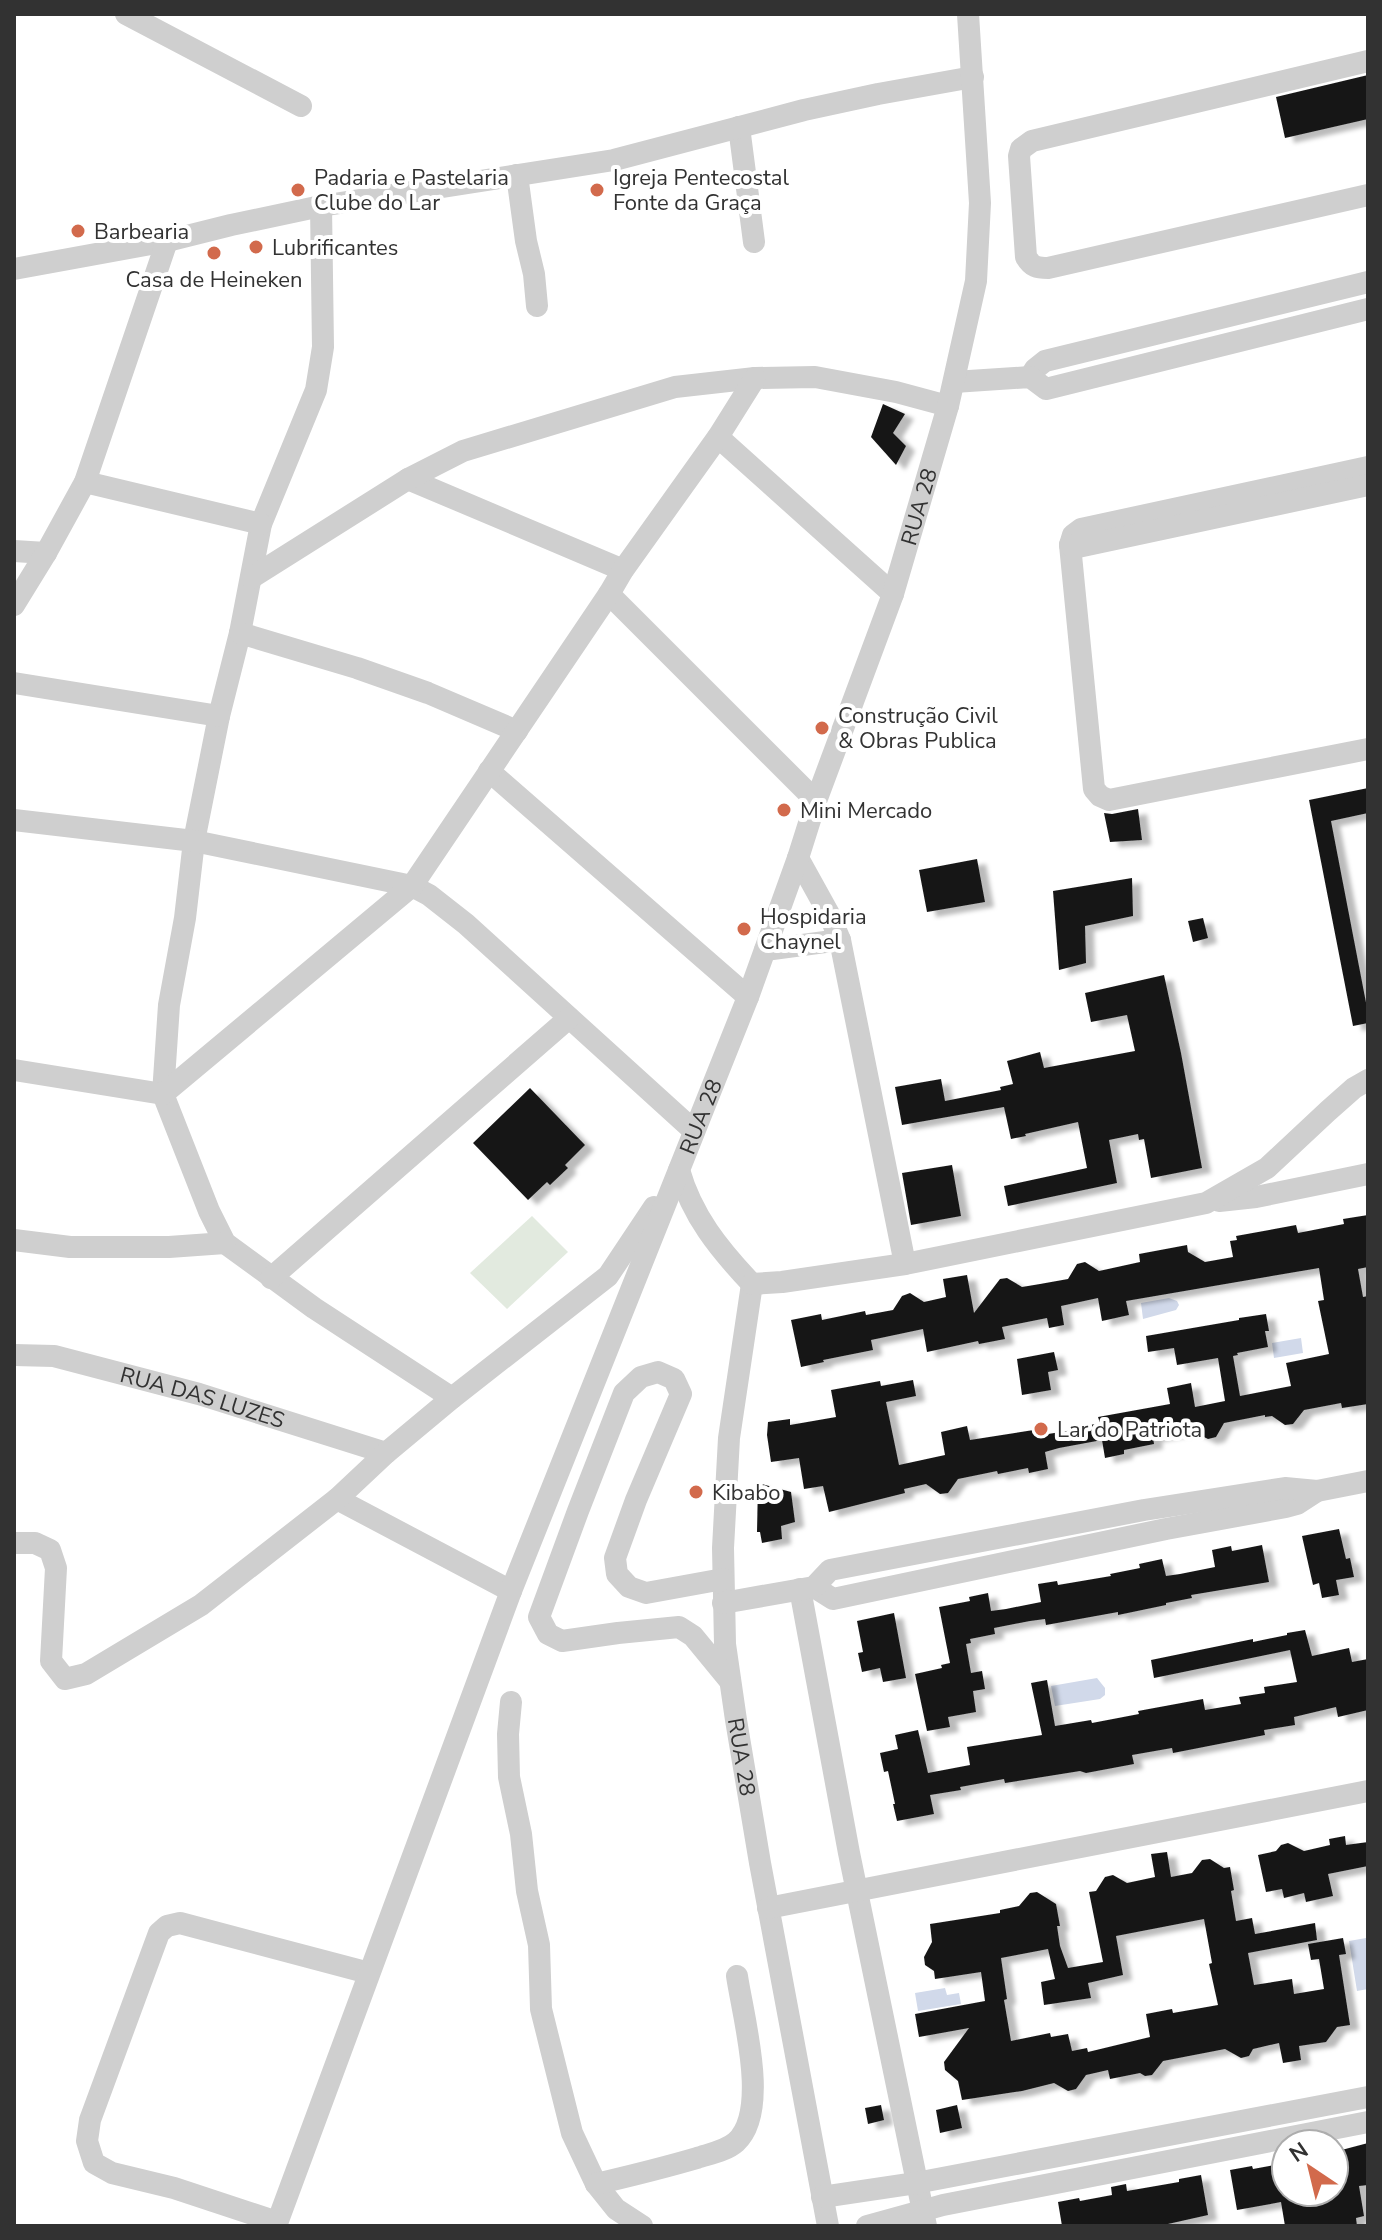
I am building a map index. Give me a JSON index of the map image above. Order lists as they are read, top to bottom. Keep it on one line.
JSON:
{"streets":{"street":["RUA 28","RUA DAS LUZES"]},"places":["Padaria e Pastelaria Clube do Lar","Igreja Pentecostal Fonte da Graça","Barbearia","Lubrificantes","Casa de Heineken","Construção Civil & Obras Publica","Mini Mercado","Hospidaria Chaynel","Lar do Patriota","Kibabo"],"north":"top left"}
